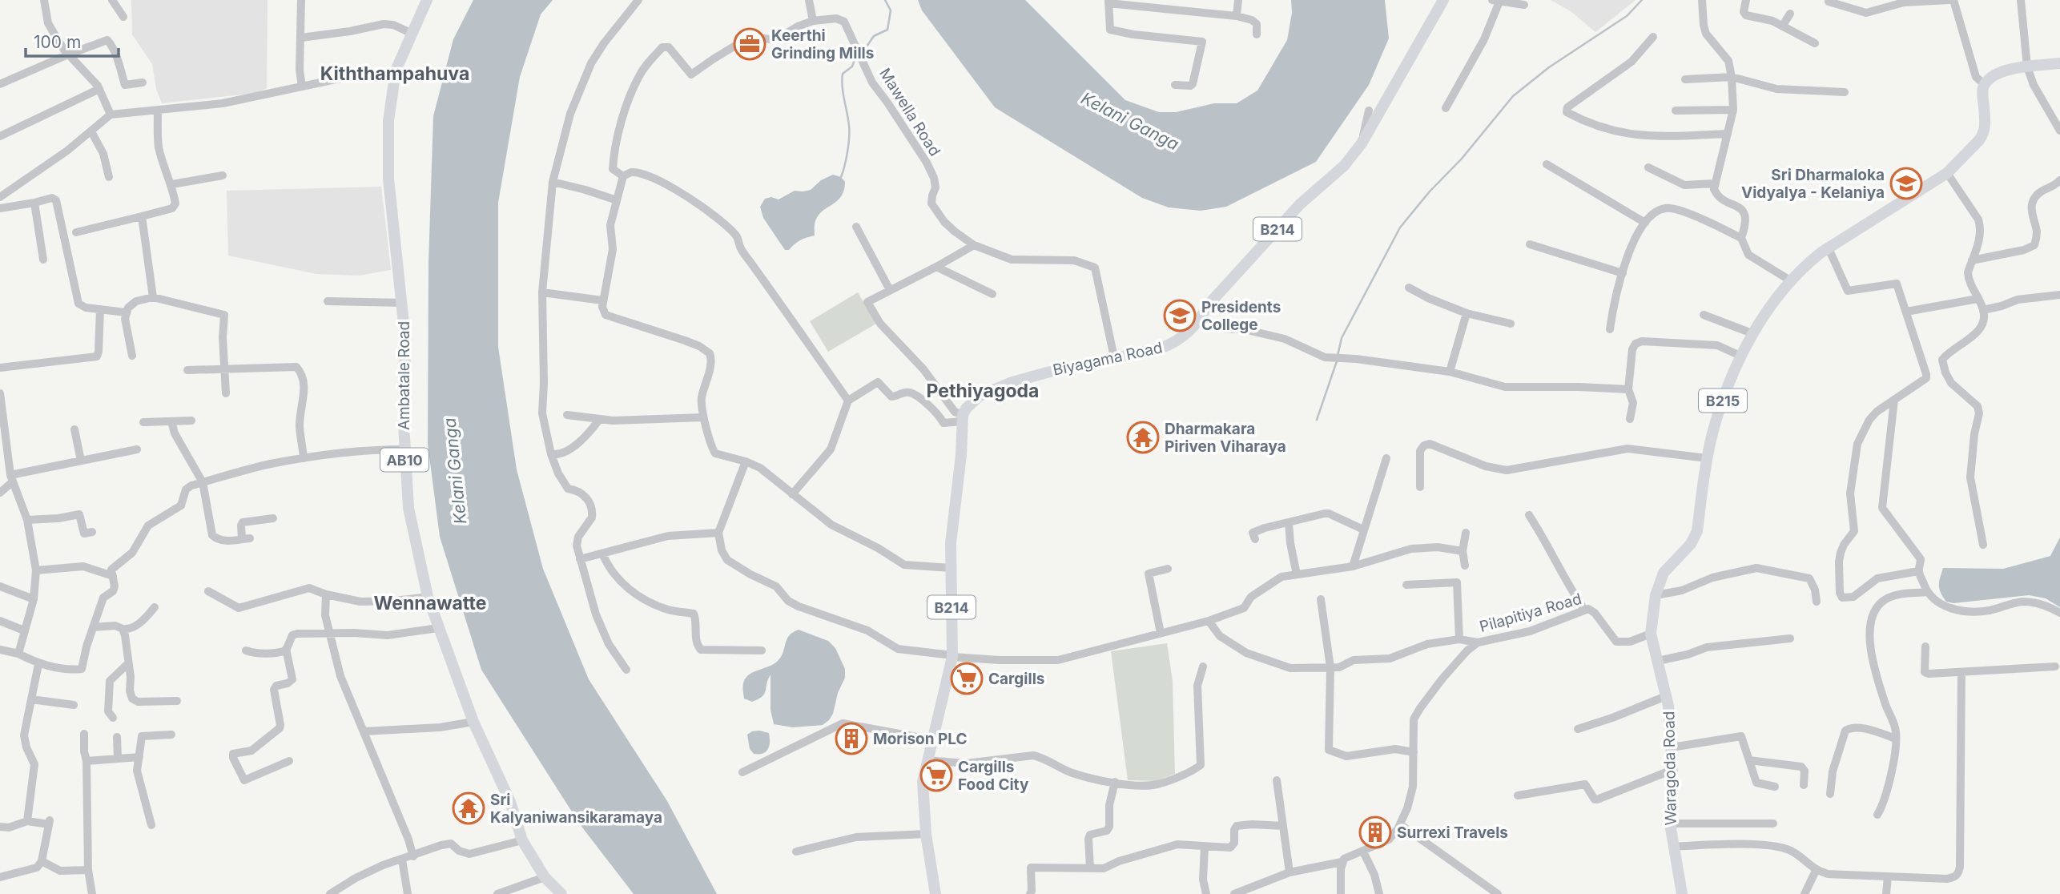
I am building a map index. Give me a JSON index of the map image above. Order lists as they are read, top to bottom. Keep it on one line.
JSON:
{"streets":{"main road":["B214","Biyagama Road","Ambatale Road","B215","AB10","Waragoda Road"],"street":["Mawella Road","Pilapitiya Road"]},"crossings":[["Mawella Road","Biyagama Road"],["B214","Biyagama Road"],["Pilapitiya Road","Waragoda Road"]],"districts":["Kiththampahuva","Pethiyagoda","Wennawatte"],"water":["Kelani Ganga"],"places":{"office":["Keerthi Grinding Mills"],"school or university":["Sri Dharmaloka Vidyalya - Kelaniya","Presidents College"],"temple":["Dharmakara Piriven Viharaya","Sri Kalyaniwansikaramaya"],"supermarket":["Cargills","Cargills Food City"],"building":["Morison PLC","Surrexi Travels"]},"scale_bar":"100 m"}
